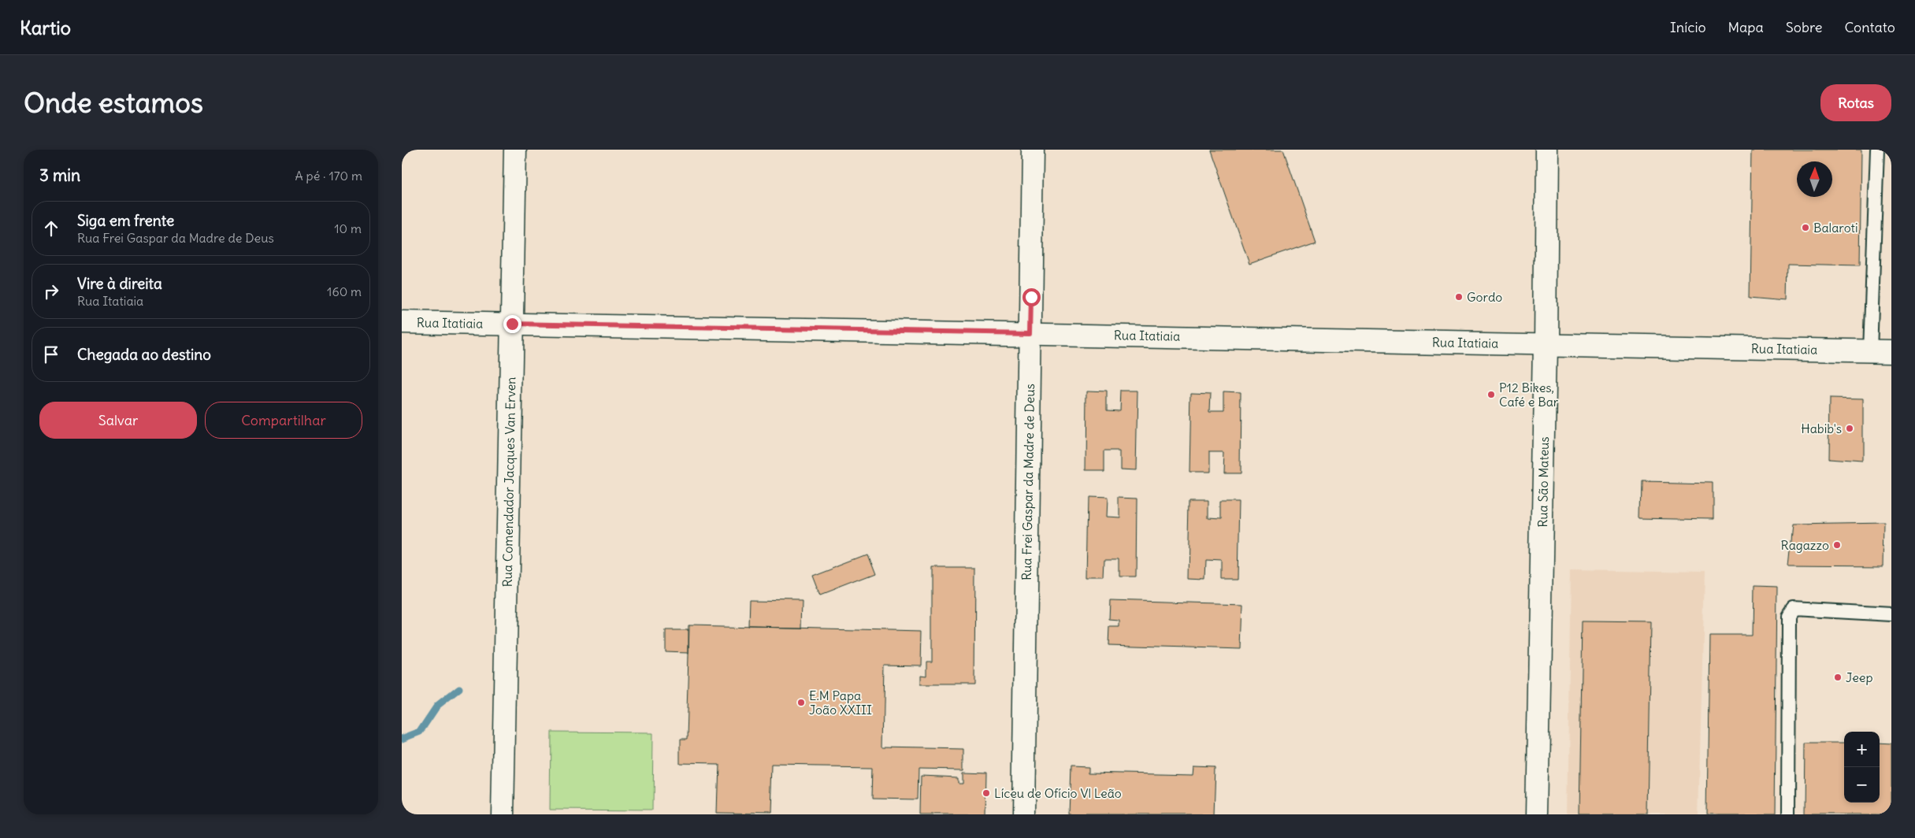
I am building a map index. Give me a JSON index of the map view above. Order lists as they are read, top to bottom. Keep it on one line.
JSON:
{"streets":{"street":["Rua Itatiaia","Rua Comendador Jacques Van Erven","Rua Frei Gaspar da Madre de Deus","Rua São Mateus"]},"crossings":[["Rua Itatiaia","Rua Comendador Jacques Van Erven"],["Rua Itatiaia","Rua Frei Gaspar da Madre de Deus"],["Rua Itatiaia","Rua São Mateus"]],"places":["Balaroti","Gordo","P12 Bikes, Café e Bar","Habib's","Ragazzo","Jeep","E.M Papa João XXIII","Líceu de Ofício Vl Leão"],"north":"top","page":{"header":"Kartio","nav":["Início","Mapa","Sobre","Contato"],"buttons":["Rotas",["Salvar","Compartilhar"]],"title":"Onde estamos","heading":["3 min","A pé · 170 m"],"list":[["Siga em frente","Rua Frei Gaspar da Madre de Deus","10 m"],["Vire à direita","Rua Itatiaia","160 m"],"Chegada ao destino"],"map_buttons":["+","−"]}}
